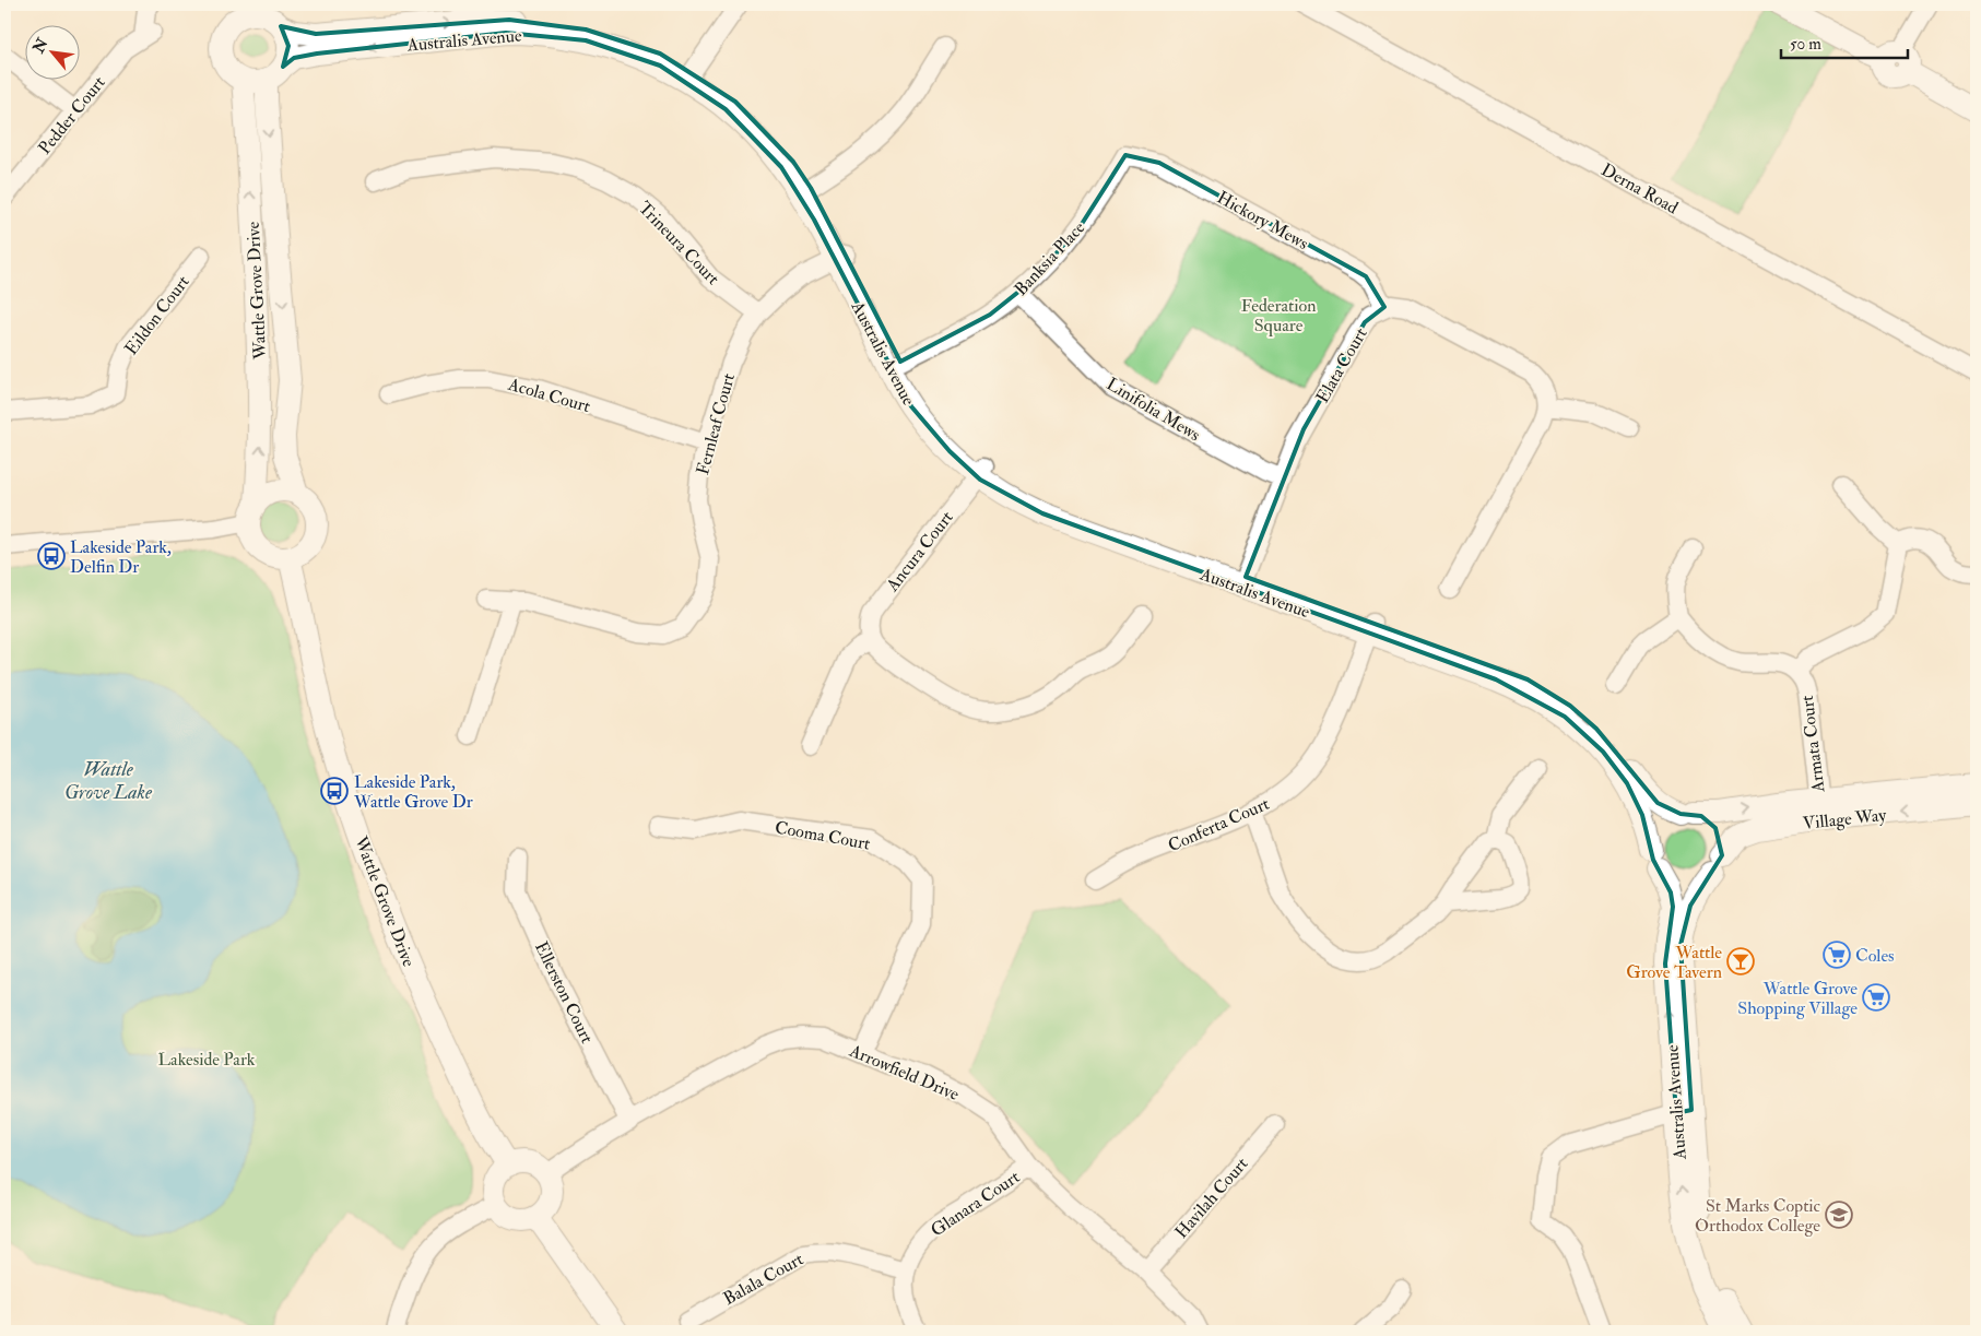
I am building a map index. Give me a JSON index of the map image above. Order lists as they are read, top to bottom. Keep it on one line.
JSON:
{"streets":{"street":["Australis Avenue","Pedder Court","Derna Road","Hickory Mews","Trineura Court","Banksia Place","Wattle Grove Drive","Eildon Court","Elata Court","Acola Court","Linifolia Mews","Fernleaf Court","Ancura Court","Armata Court","Village Way","Conferta Court","Cooma Court","Ellerston Court","Arrowfield Drive","Havilah Court","Glanara Court","Balala Court"]},"crossings":[["Australis Avenue","Banksia Place"],["Australis Avenue","Wattle Grove Drive"],["Australis Avenue","Elata Court"],["Australis Avenue","Fernleaf Court"],["Australis Avenue","Ancura Court"],["Australis Avenue","Village Way"],["Australis Avenue","Conferta Court"],["Hickory Mews","Banksia Place"],["Hickory Mews","Elata Court"],["Trineura Court","Fernleaf Court"],["Banksia Place","Linifolia Mews"],["Wattle Grove Drive","Arrowfield Drive"],["Elata Court","Linifolia Mews"],["Acola Court","Fernleaf Court"],["Armata Court","Village Way"],["Cooma Court","Arrowfield Drive"],["Ellerston Court","Arrowfield Drive"],["Arrowfield Drive","Havilah Court"],["Arrowfield Drive","Glanara Court"],["Glanara Court","Balala Court"]],"water":["Wattle Grove Lake"],"parks":["Federation Square","Lakeside Park"],"places":{"bus stop":["Lakeside Park, Delfin Dr","Lakeside Park, Wattle Grove Dr"],"supermarket":["Coles","Wattle Grove Shopping Village"],"bar":["Wattle Grove Tavern"],"school or university":["St Marks Coptic Orthodox College"]},"scale_bar":"50 m","north":"top left"}
